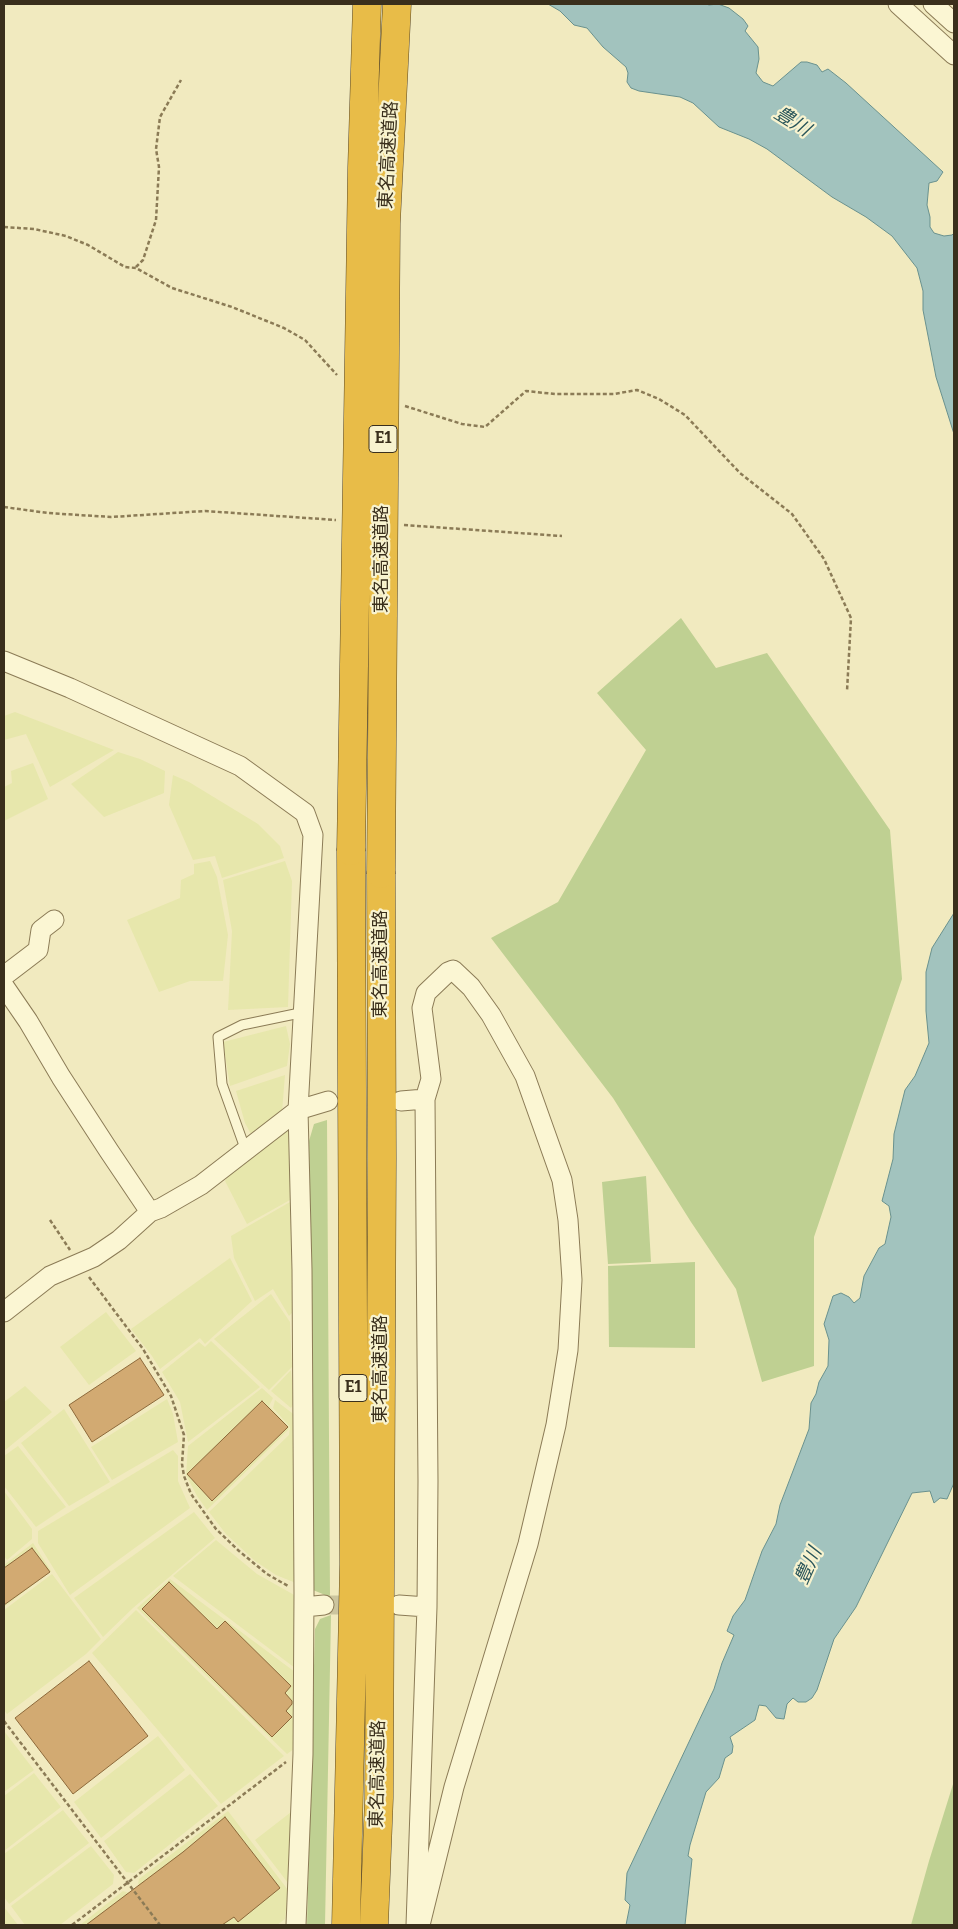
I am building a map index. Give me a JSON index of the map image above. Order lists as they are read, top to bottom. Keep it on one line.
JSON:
{"streets":{"highway":["東名高速道路","E1"]},"water":["豊川"]}
